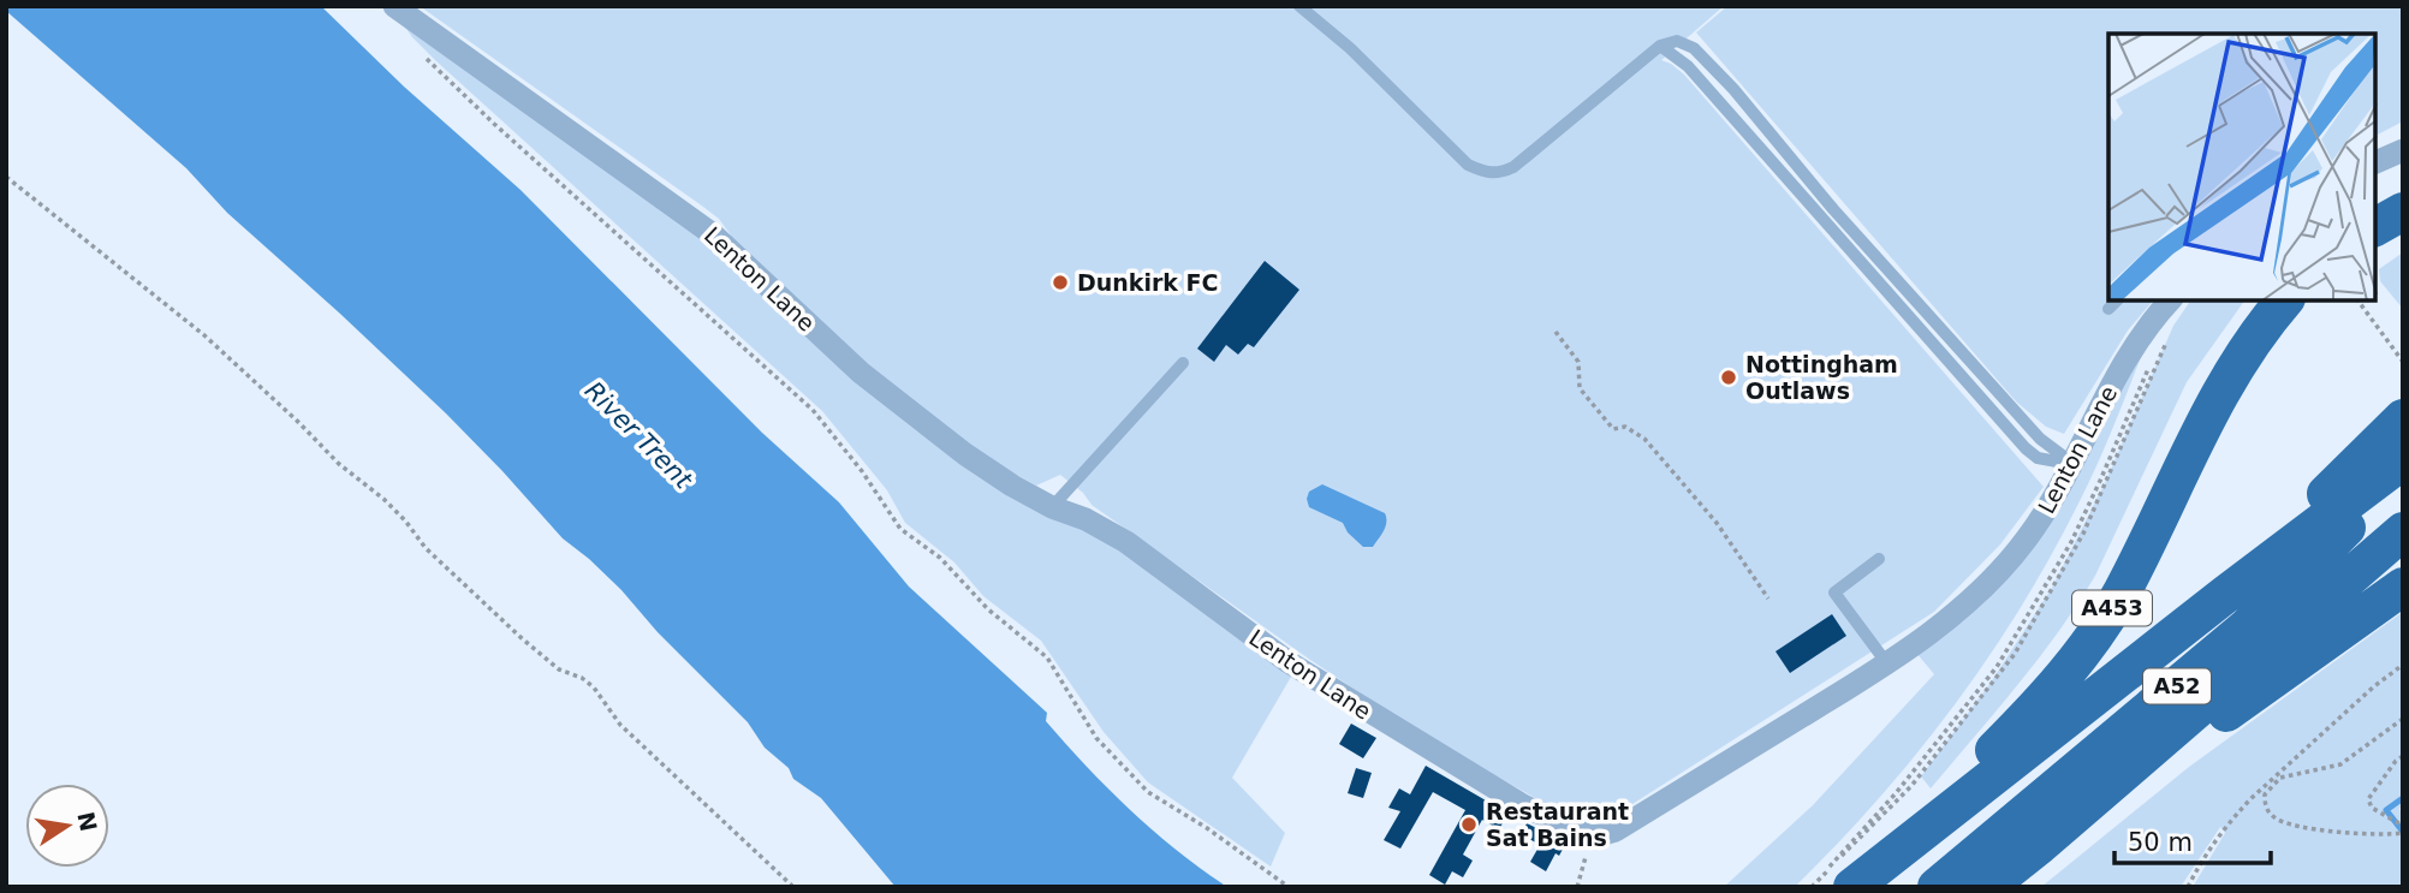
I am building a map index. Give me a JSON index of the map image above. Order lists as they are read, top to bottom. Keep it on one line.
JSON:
{"streets":{"highway":["A453","A52"],"street":["Lenton Lane"]},"crossings":[["A453","A52"]],"water":["River Trent"],"places":["Dunkirk FC","Nottingham Outlaws","Restaurant Sat Bains"],"scale_bar":"50 m","north":"right"}
